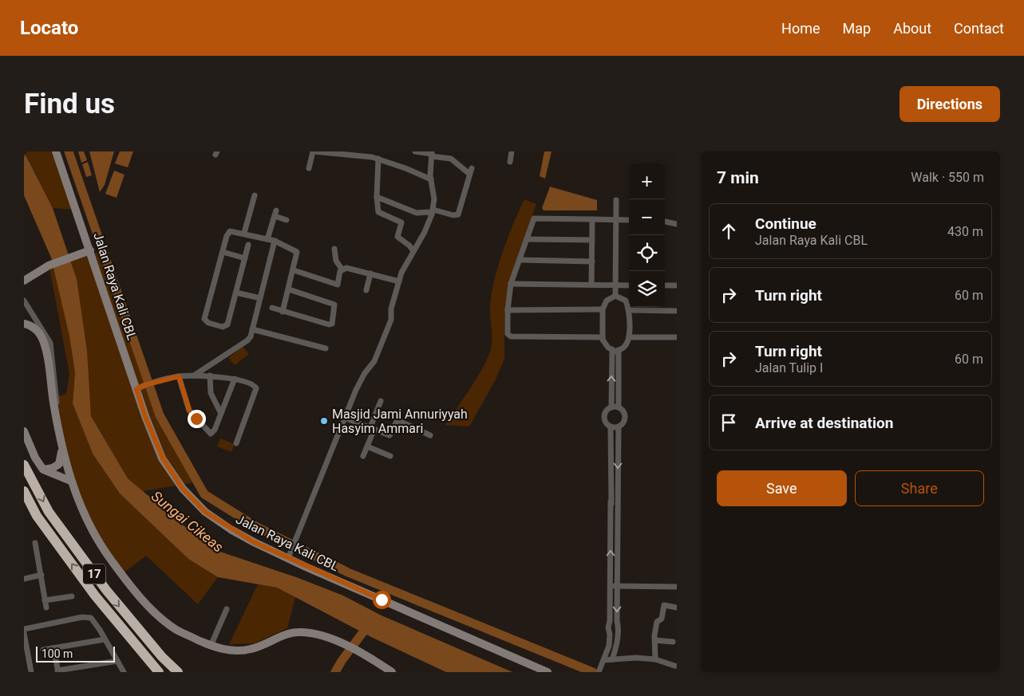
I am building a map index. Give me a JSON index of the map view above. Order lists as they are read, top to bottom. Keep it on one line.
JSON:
{"streets":{"highway":["17"],"main road":["Jalan Raya Kali CBL"]},"water":["Sungai Cikeas"],"places":["Masjid Jami Annuriyyah Hasyim Ammari"],"scale_bar":"100 m","page":{"header":"Locato","nav":["Home","Map","About","Contact"],"buttons":["Directions",["Save","Share"]],"title":"Find us","heading":["7 min","Walk · 550 m"],"map_buttons":["+","−"],"list":[["Continue","Jalan Raya Kali CBL","430 m"],["Turn right","60 m"],["Turn right","Jalan Tulip I","60 m"],"Arrive at destination"],"scale":"100 m"}}
